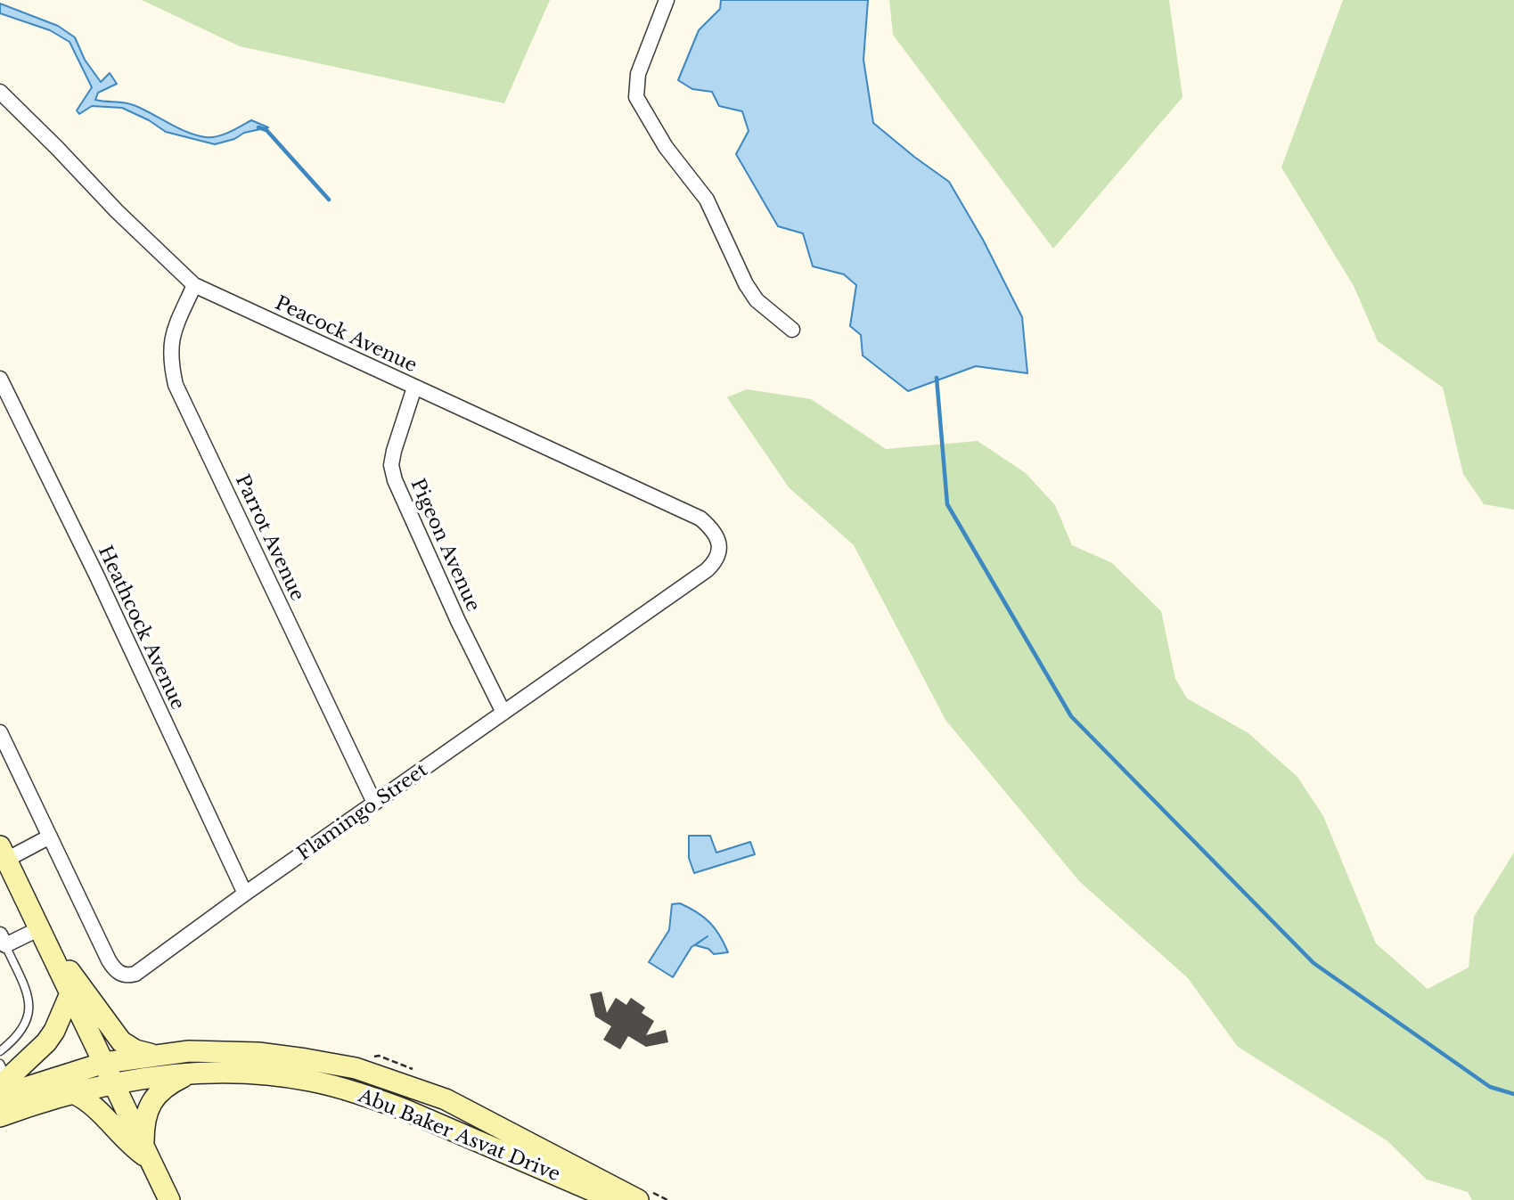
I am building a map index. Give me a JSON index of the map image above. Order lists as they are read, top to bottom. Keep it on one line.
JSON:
{"streets":{"main road":["Abu Baker Asvat Drive"],"street":["Peacock Avenue","Parrot Avenue","Pigeon Avenue","Heathcock Avenue","Flamingo Street"]},"crossings":[["Peacock Avenue","Parrot Avenue"],["Peacock Avenue","Pigeon Avenue"],["Peacock Avenue","Flamingo Street"],["Parrot Avenue","Flamingo Street"],["Pigeon Avenue","Flamingo Street"],["Heathcock Avenue","Flamingo Street"]]}
